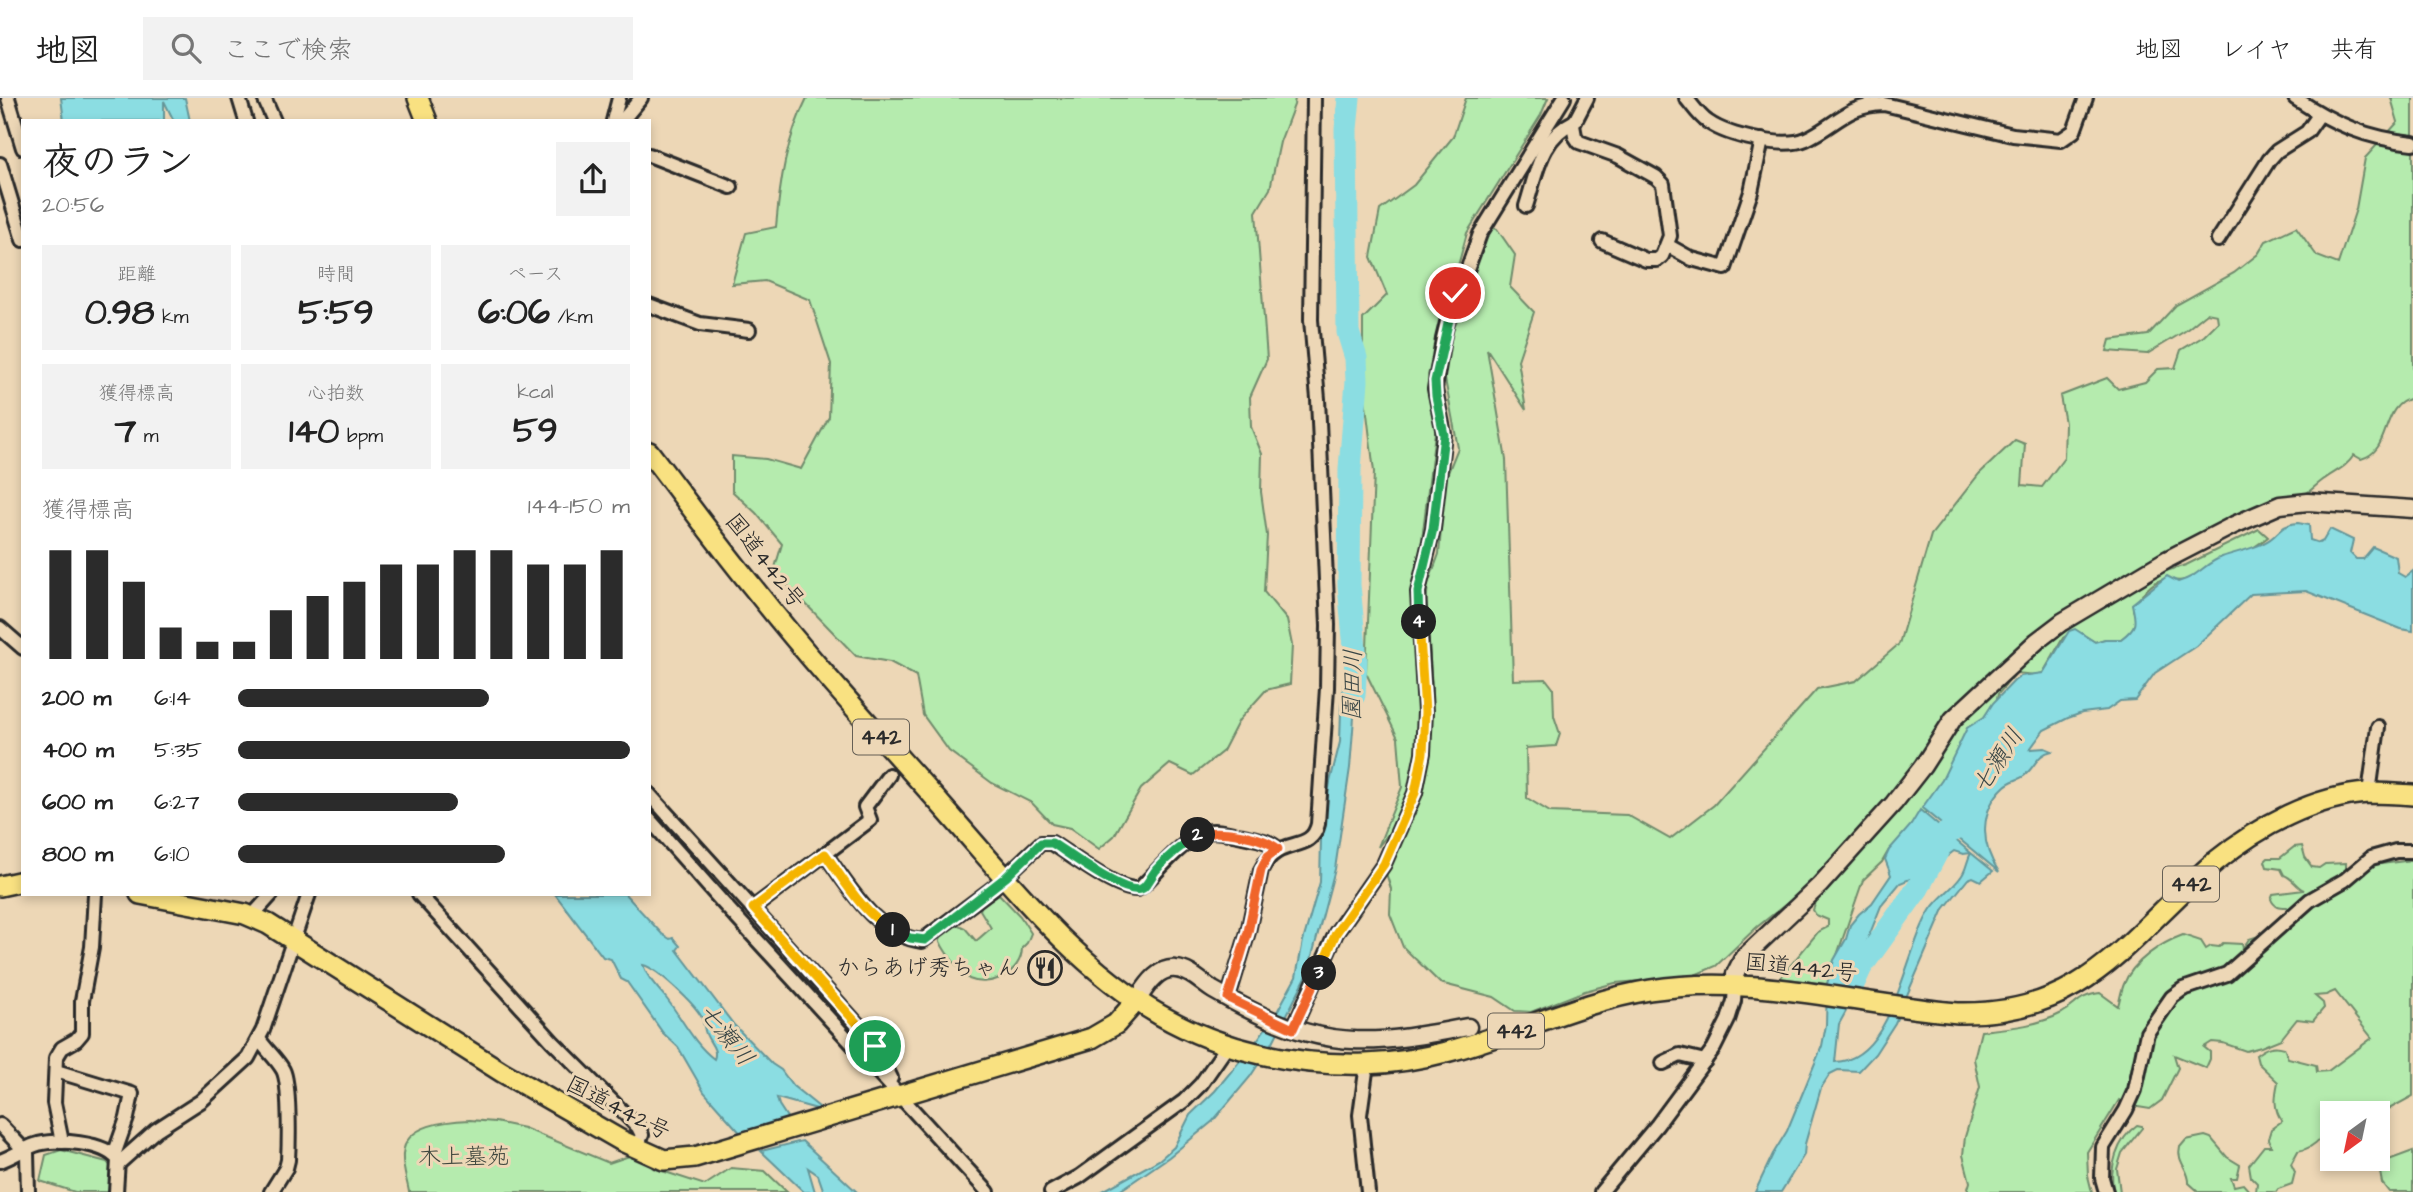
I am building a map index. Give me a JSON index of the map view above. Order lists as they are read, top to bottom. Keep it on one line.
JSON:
{"streets":{"highway":["国道442号","442"]},"water":["園田川","七瀬川"],"parks":["木上墓苑"],"places":{"restaurant":["からあげ秀ちゃん"]},"north":"bottom left","page":{"header":"地図","search":"ここで検索","nav":["地図","レイヤ","共有"],"heading":["夜のラン","20:56"],"stats":[["距離","0.98 km"],["時間","5:59"],["ペース","6:06 /km"],["獲得標高","7 m"],["心拍数","140 bpm"],["kcal","59"]],"chart":["獲得標高","144–150 m"],"pins":["4","2","1","3"],"list":[{"name":"200 m","note":"6:14"},{"name":"400 m","note":"5:35"},{"name":"600 m","note":"6:27"},{"name":"800 m","note":"6:10"}]}}
